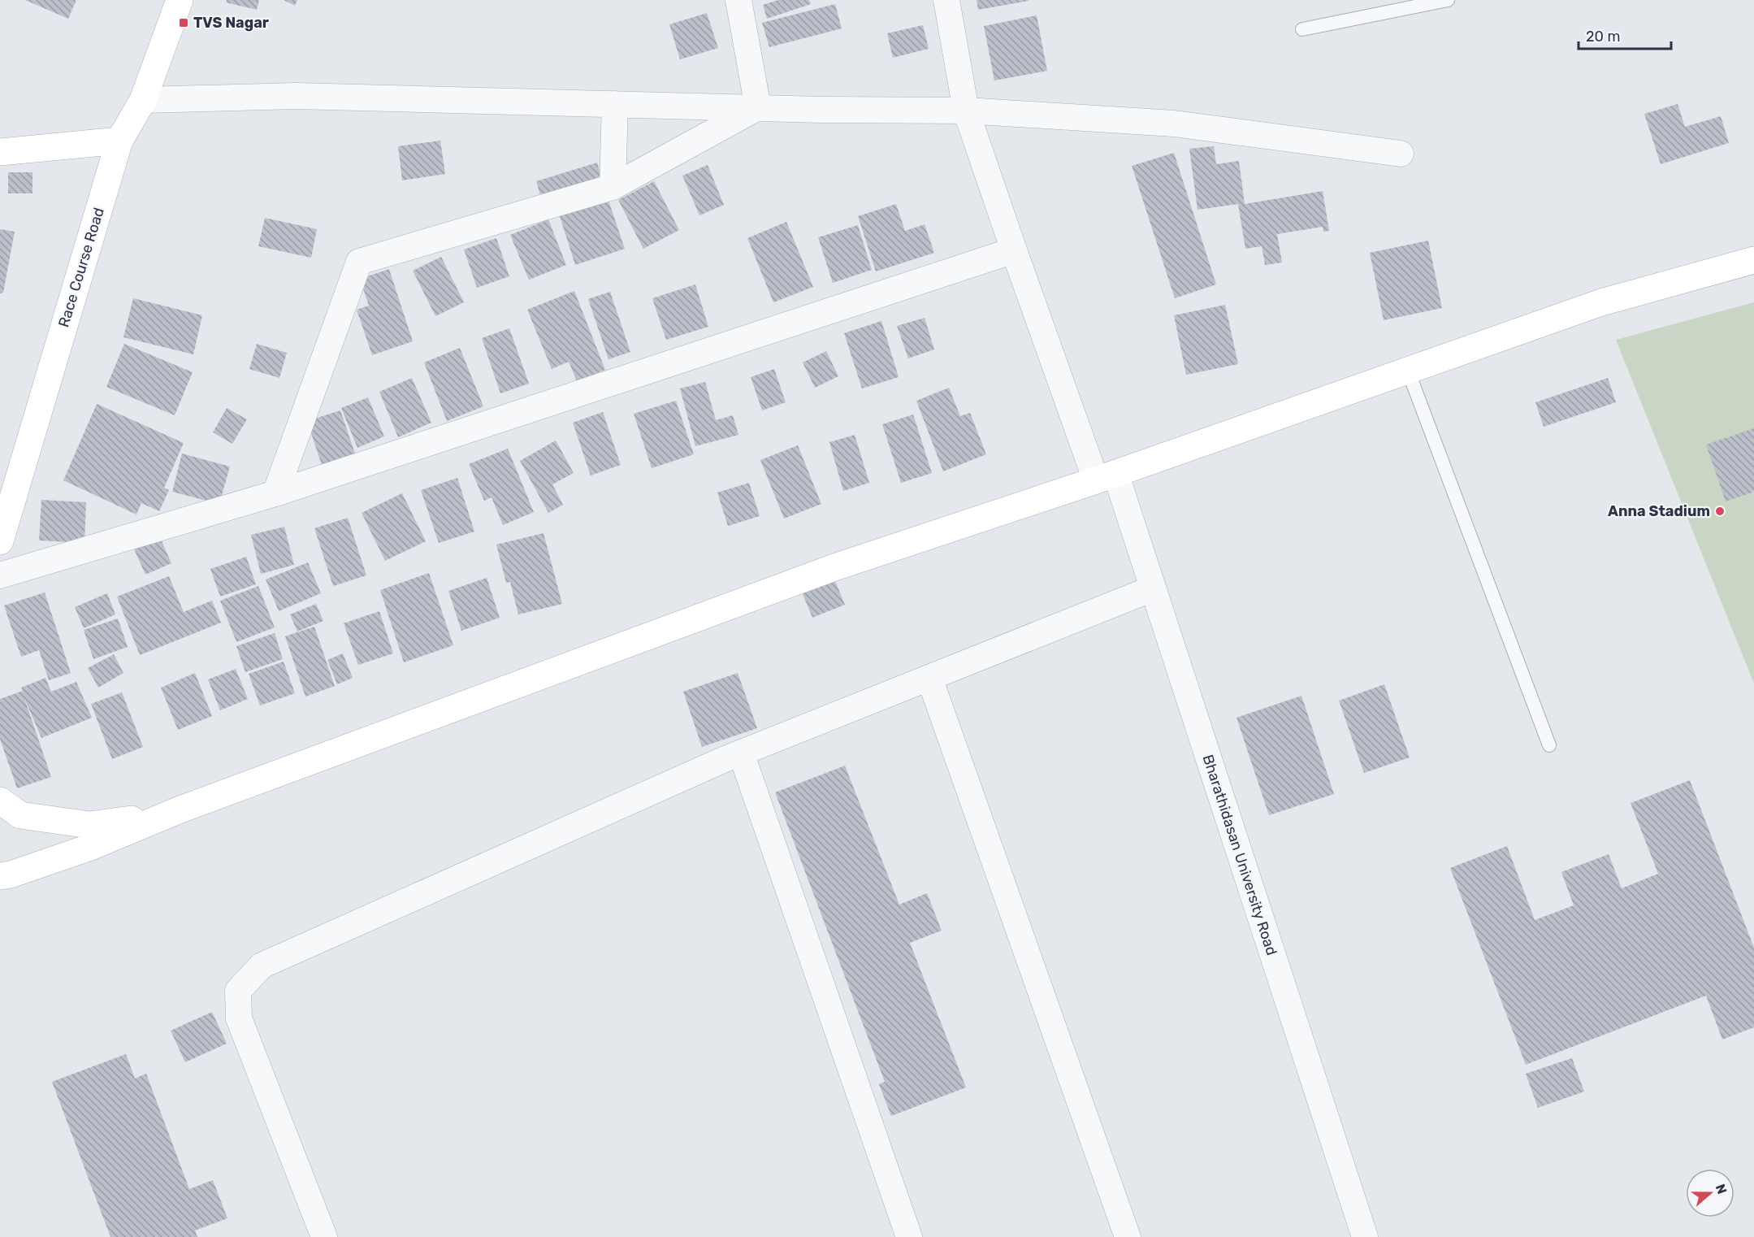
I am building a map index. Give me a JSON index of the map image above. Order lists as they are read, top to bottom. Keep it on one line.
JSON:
{"streets":{"main road":["Race Course Road"],"street":["Bharathidasan University Road"]},"places":{"transit":["TVS Nagar"],"other":["Anna Stadium"]},"scale_bar":"20 m","north":"right"}
